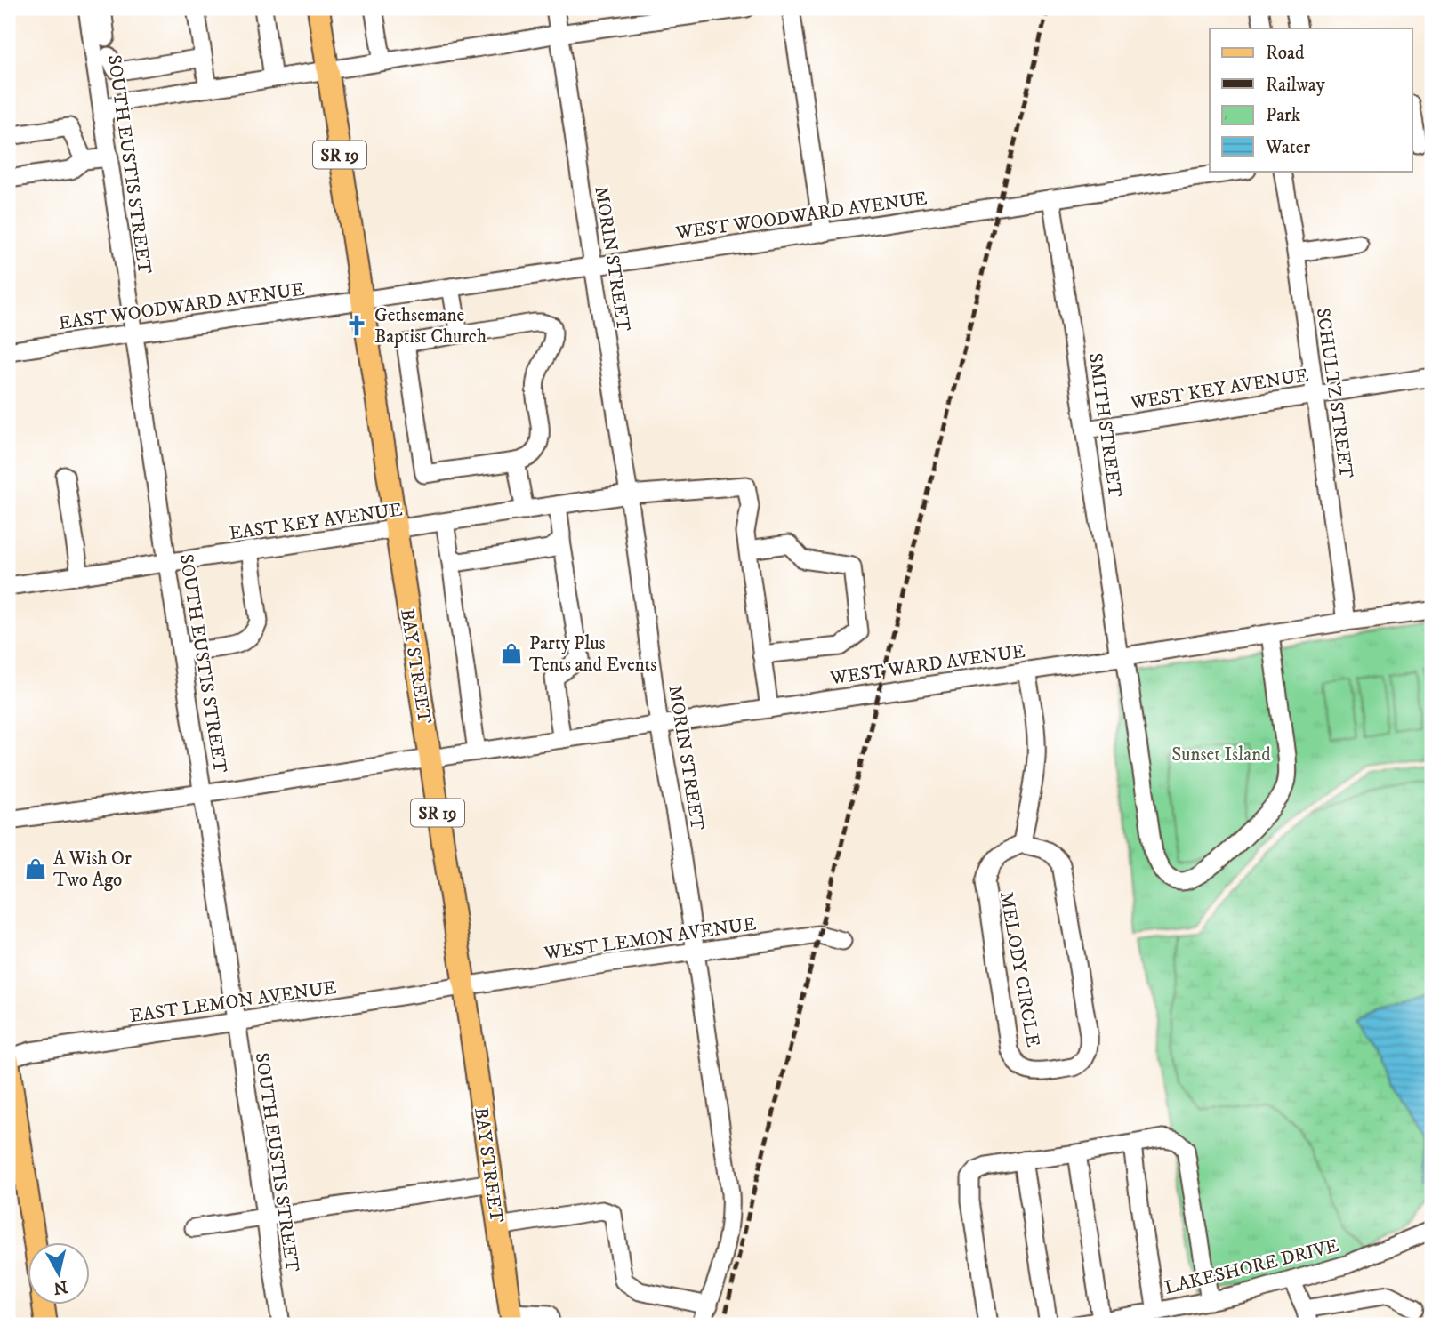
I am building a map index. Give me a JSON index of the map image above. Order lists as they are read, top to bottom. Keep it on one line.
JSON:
{"streets":{"main road":["SR 19","BAY STREET"],"street":["SOUTH EUSTIS STREET","WEST WOODWARD AVENUE","MORIN STREET","EAST WOODWARD AVENUE","WEST KEY AVENUE","SCHULTZ STREET","SMITH STREET","EAST KEY AVENUE","WEST WARD AVENUE","WEST LEMON AVENUE","MELODY CIRCLE","EAST LEMON AVENUE","LAKESHORE DRIVE"]},"crossings":[["SOUTH EUSTIS STREET","EAST WOODWARD AVENUE"],["SOUTH EUSTIS STREET","EAST KEY AVENUE"],["SOUTH EUSTIS STREET","WEST WARD AVENUE"],["SOUTH EUSTIS STREET","EAST LEMON AVENUE"],["WEST WOODWARD AVENUE","MORIN STREET"],["WEST WOODWARD AVENUE","EAST WOODWARD AVENUE"],["WEST WOODWARD AVENUE","SMITH STREET"],["WEST WOODWARD AVENUE","BAY STREET"],["MORIN STREET","EAST KEY AVENUE"],["MORIN STREET","WEST WARD AVENUE"],["MORIN STREET","WEST LEMON AVENUE"],["EAST WOODWARD AVENUE","BAY STREET"],["WEST KEY AVENUE","SCHULTZ STREET"],["WEST KEY AVENUE","SMITH STREET"],["SCHULTZ STREET","WEST WARD AVENUE"],["SMITH STREET","WEST WARD AVENUE"],["EAST KEY AVENUE","BAY STREET"],["WEST WARD AVENUE","BAY STREET"],["BAY STREET","WEST LEMON AVENUE"],["BAY STREET","EAST LEMON AVENUE"],["WEST LEMON AVENUE","EAST LEMON AVENUE"]],"parks":["Sunset Island"],"places":{"church":["Gethsemane Baptist Church"],"shop":["Party Plus Tents and Events","A Wish Or Two Ago"]},"legend":["Road","Railway","Park","Water"],"north":"bottom"}
